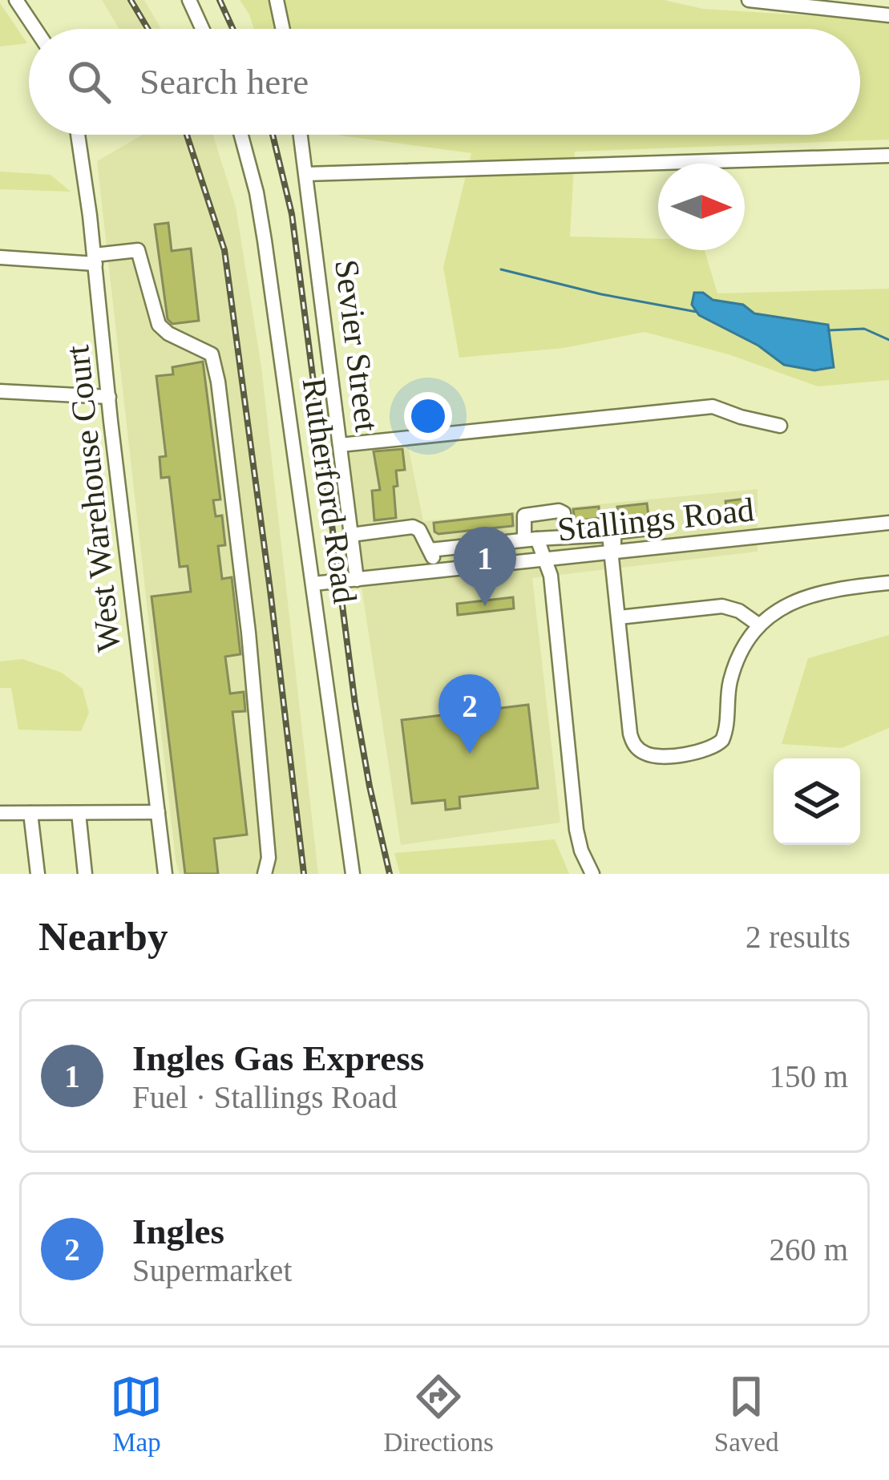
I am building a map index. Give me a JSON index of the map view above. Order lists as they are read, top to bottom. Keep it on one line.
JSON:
{"streets":{"street":["Sevier Street","Rutherford Road","West Warehouse Court","Stallings Road"]},"crossings":[["Sevier Street","Stallings Road"],["Rutherford Road","Stallings Road"]],"north":"right","page":{"search":"Search here","pins":["1","2"],"heading":["Nearby","2 results"],"list":[{"mark":"1","name":"Ingles Gas Express","note":"Fuel · Stallings Road","value":"150 m"},{"mark":"2","name":"Ingles","note":"Supermarket","value":"260 m"}],"nav":["Map","Directions","Saved"]}}
